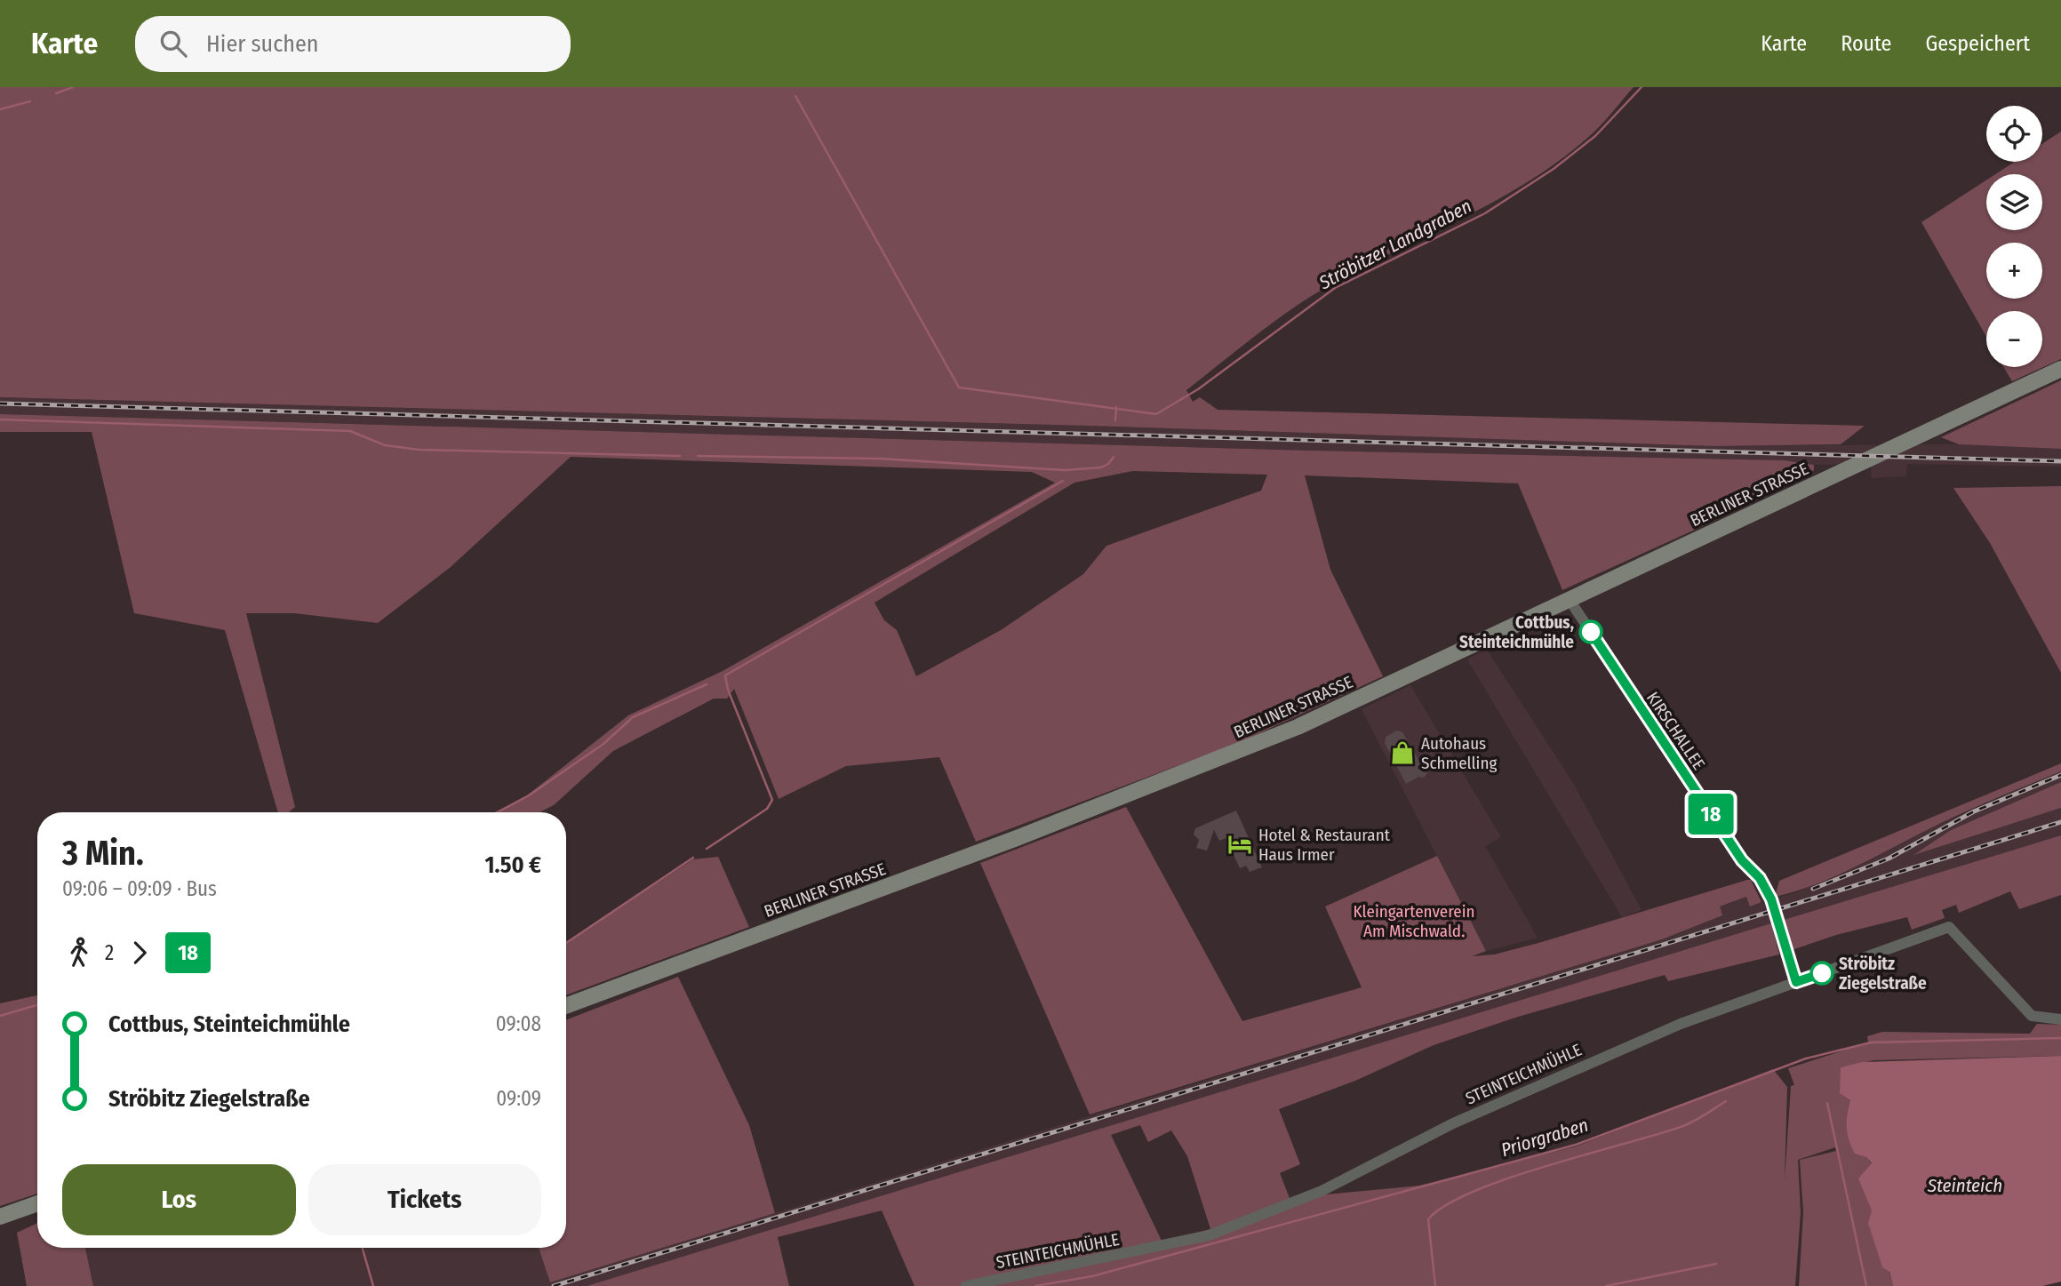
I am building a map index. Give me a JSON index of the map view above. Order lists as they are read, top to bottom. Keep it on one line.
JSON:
{"streets":{"main road":["BERLINER STRASSE"],"street":["KIRSCHALLEE","STEINTEICHMÜHLE"]},"crossings":[["BERLINER STRASSE","KIRSCHALLEE"],["KIRSCHALLEE","STEINTEICHMÜHLE"]],"water":["Ströbitzer Landgraben","Priorgraben","Steinteich"],"parks":["Kleingartenverein Am Mischwald."],"places":{"other":["Cottbus, Steinteichmühle","Ströbitz Ziegelstraße"],"shop":["Autohaus Schmelling"],"hotel":["Hotel & Restaurant Haus Irmer"]},"lines":["bus line 18"],"page":{"header":"Karte","search":"Hier suchen","nav":["Karte","Route","Gespeichert"],"on_map":"18","map_buttons":["+","−"],"heading":["3 Min.","09:06 – 09:09 · Bus","1.50 €"],"legs":["2","18"],"list":[{"name":"Cottbus, Steinteichmühle","value":"09:08"},{"name":"Ströbitz Ziegelstraße","value":"09:09"}],"buttons":["Los","Tickets"]}}
